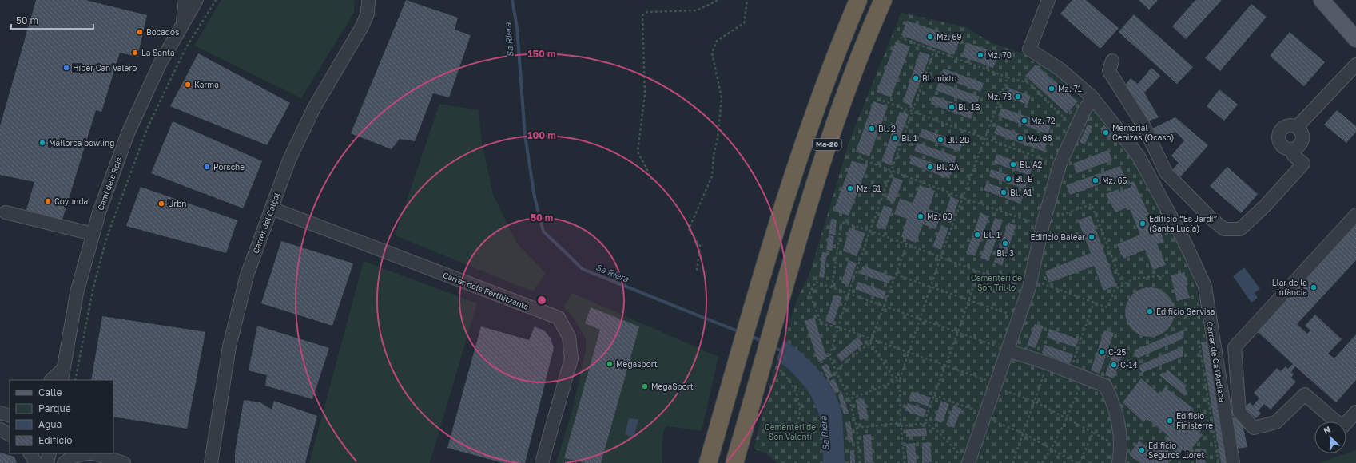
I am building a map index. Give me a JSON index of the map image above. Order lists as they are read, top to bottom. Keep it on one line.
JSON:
{"streets":{"highway":["Ma-20"],"street":["Camí dels Reis","Carrer del Calçat","Carrer dels Fertilitzants","Carrer de Ca l'Ardiaca"]},"crossings":[["Carrer del Calçat","Carrer dels Fertilitzants"]],"water":["Sa Riera"],"parks":["Cementeri de Son Tril·lo","Cementeri de Son Valentí"],"places":["Bocados","Mz. 69","La Santa","Mz. 70","Híper Can Valero","Bl. mixto","Karma","Mz. 71","Mz. 73","Bl. 1B","Mz. 72","Bl. 2","Memorial Cenizas (Ocaso)","Bi. 1","Mz. 66","Bl. 2B","Mallorca bowling","Bl. A2","Porsche","Bl. 2A","Bl. B","Mz. 65","Mz. 61","Bl. A1","Coyunda","Urbn","Mz. 60","Edificio “Es Jardí” (Santa Lucía)","Bl. 1","Edificio Balear","Bl. 3","Llar de la infància","Edificio Servisa","C-25","Megasport","C-14","MegaSport","Edificio Finisterre","Edificio Seguros Lloret"],"legend":["Calle","Parque","Agua","Edificio"],"scale_bar":"50 m","north":"top left","rings":["150 m","100 m","50 m"]}
